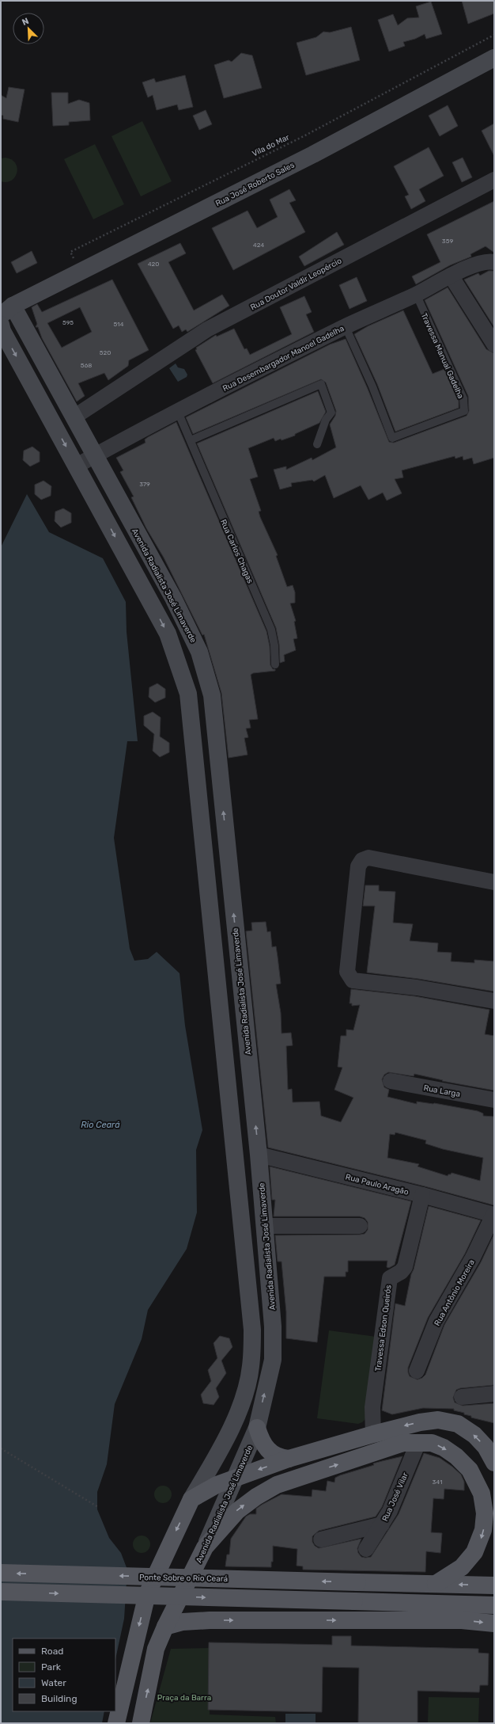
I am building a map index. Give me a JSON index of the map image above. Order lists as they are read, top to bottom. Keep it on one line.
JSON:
{"streets":{"main road":["Rua José Roberto Sales","Avenida Radialista José Limaverde","Ponte Sobre o Rio Ceará"],"street":["Rua Doutor Valdir Leopércio","Rua Desembargador Manoel Gadelha","Rua Larga","Rua Paulo Aragão","Rua Antônio Moreira","Travessa Edson Queirós","Rua José Vilar"],"lane":["Travessa Manual Gadelha","Rua Carlos Chagas"],"path":["Vila do Mar"]},"crossings":[["Vila do Mar","Rua José Roberto Sales"],["Rua José Roberto Sales","Avenida Radialista José Limaverde"],["Rua Doutor Valdir Leopércio","Avenida Radialista José Limaverde"],["Travessa Manual Gadelha","Rua Desembargador Manoel Gadelha"],["Rua Desembargador Manoel Gadelha","Rua Carlos Chagas"],["Rua Desembargador Manoel Gadelha","Avenida Radialista José Limaverde"],["Avenida Radialista José Limaverde","Rua Paulo Aragão"],["Rua Paulo Aragão","Rua Antônio Moreira"],["Rua Paulo Aragão","Travessa Edson Queirós"]],"water":["Rio Ceará"],"parks":["Praça da Barra"],"house_numbers":["359","424","420","595","514","520","568","379","341"],"legend":["Road","Park","Water","Building"],"north":"top left"}
